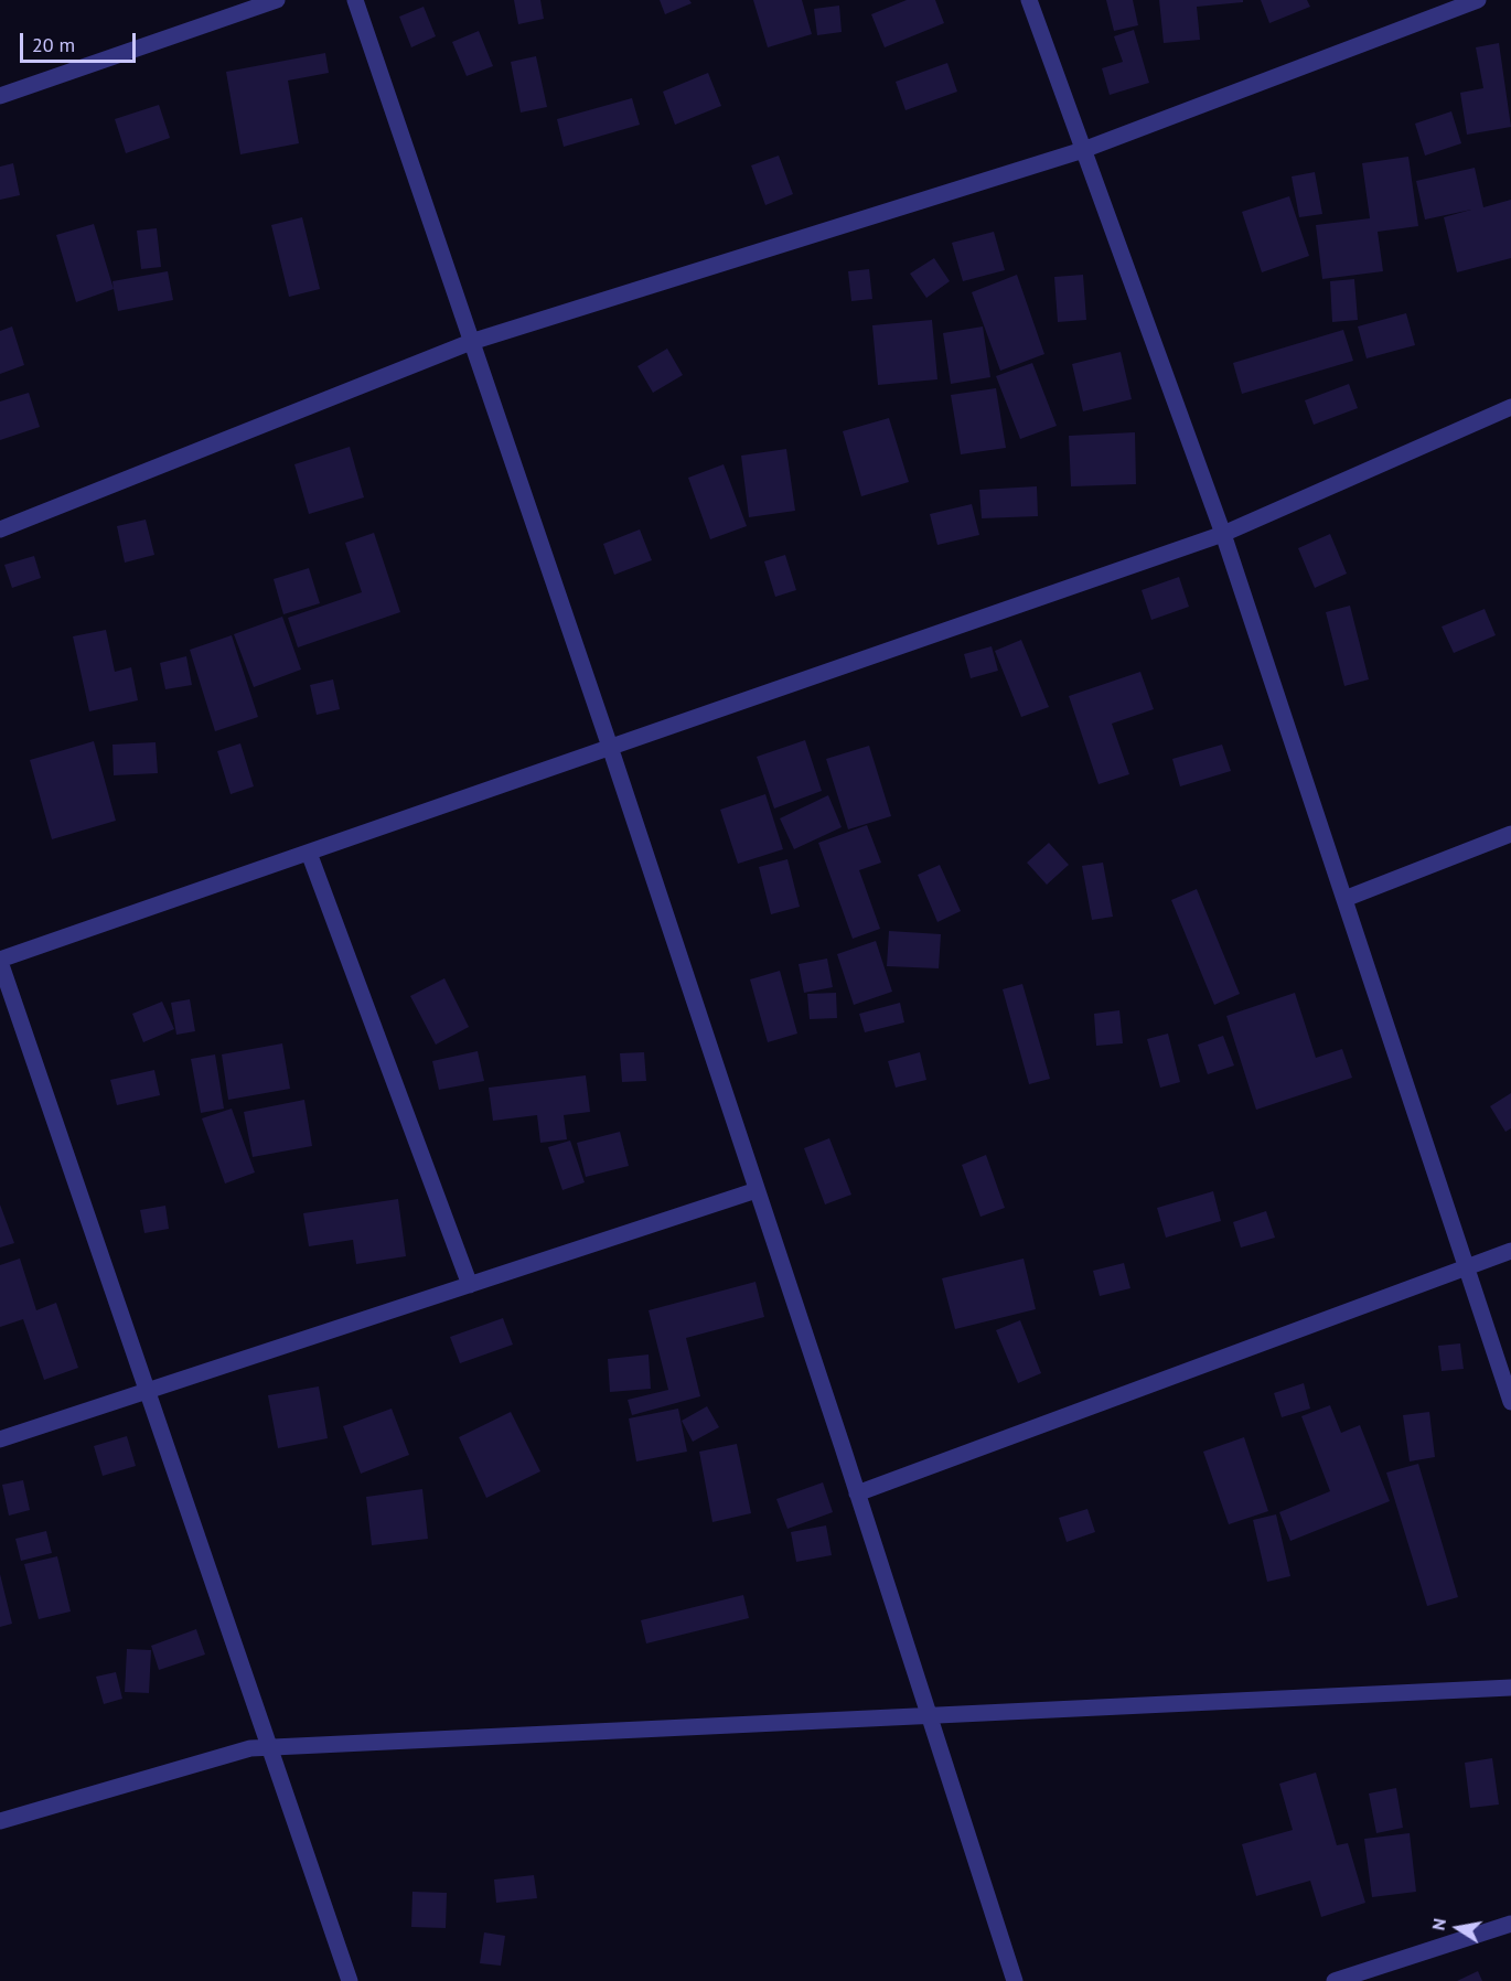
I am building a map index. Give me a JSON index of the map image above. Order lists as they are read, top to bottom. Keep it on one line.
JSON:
{"scale_bar":"20 m","north":"left"}
